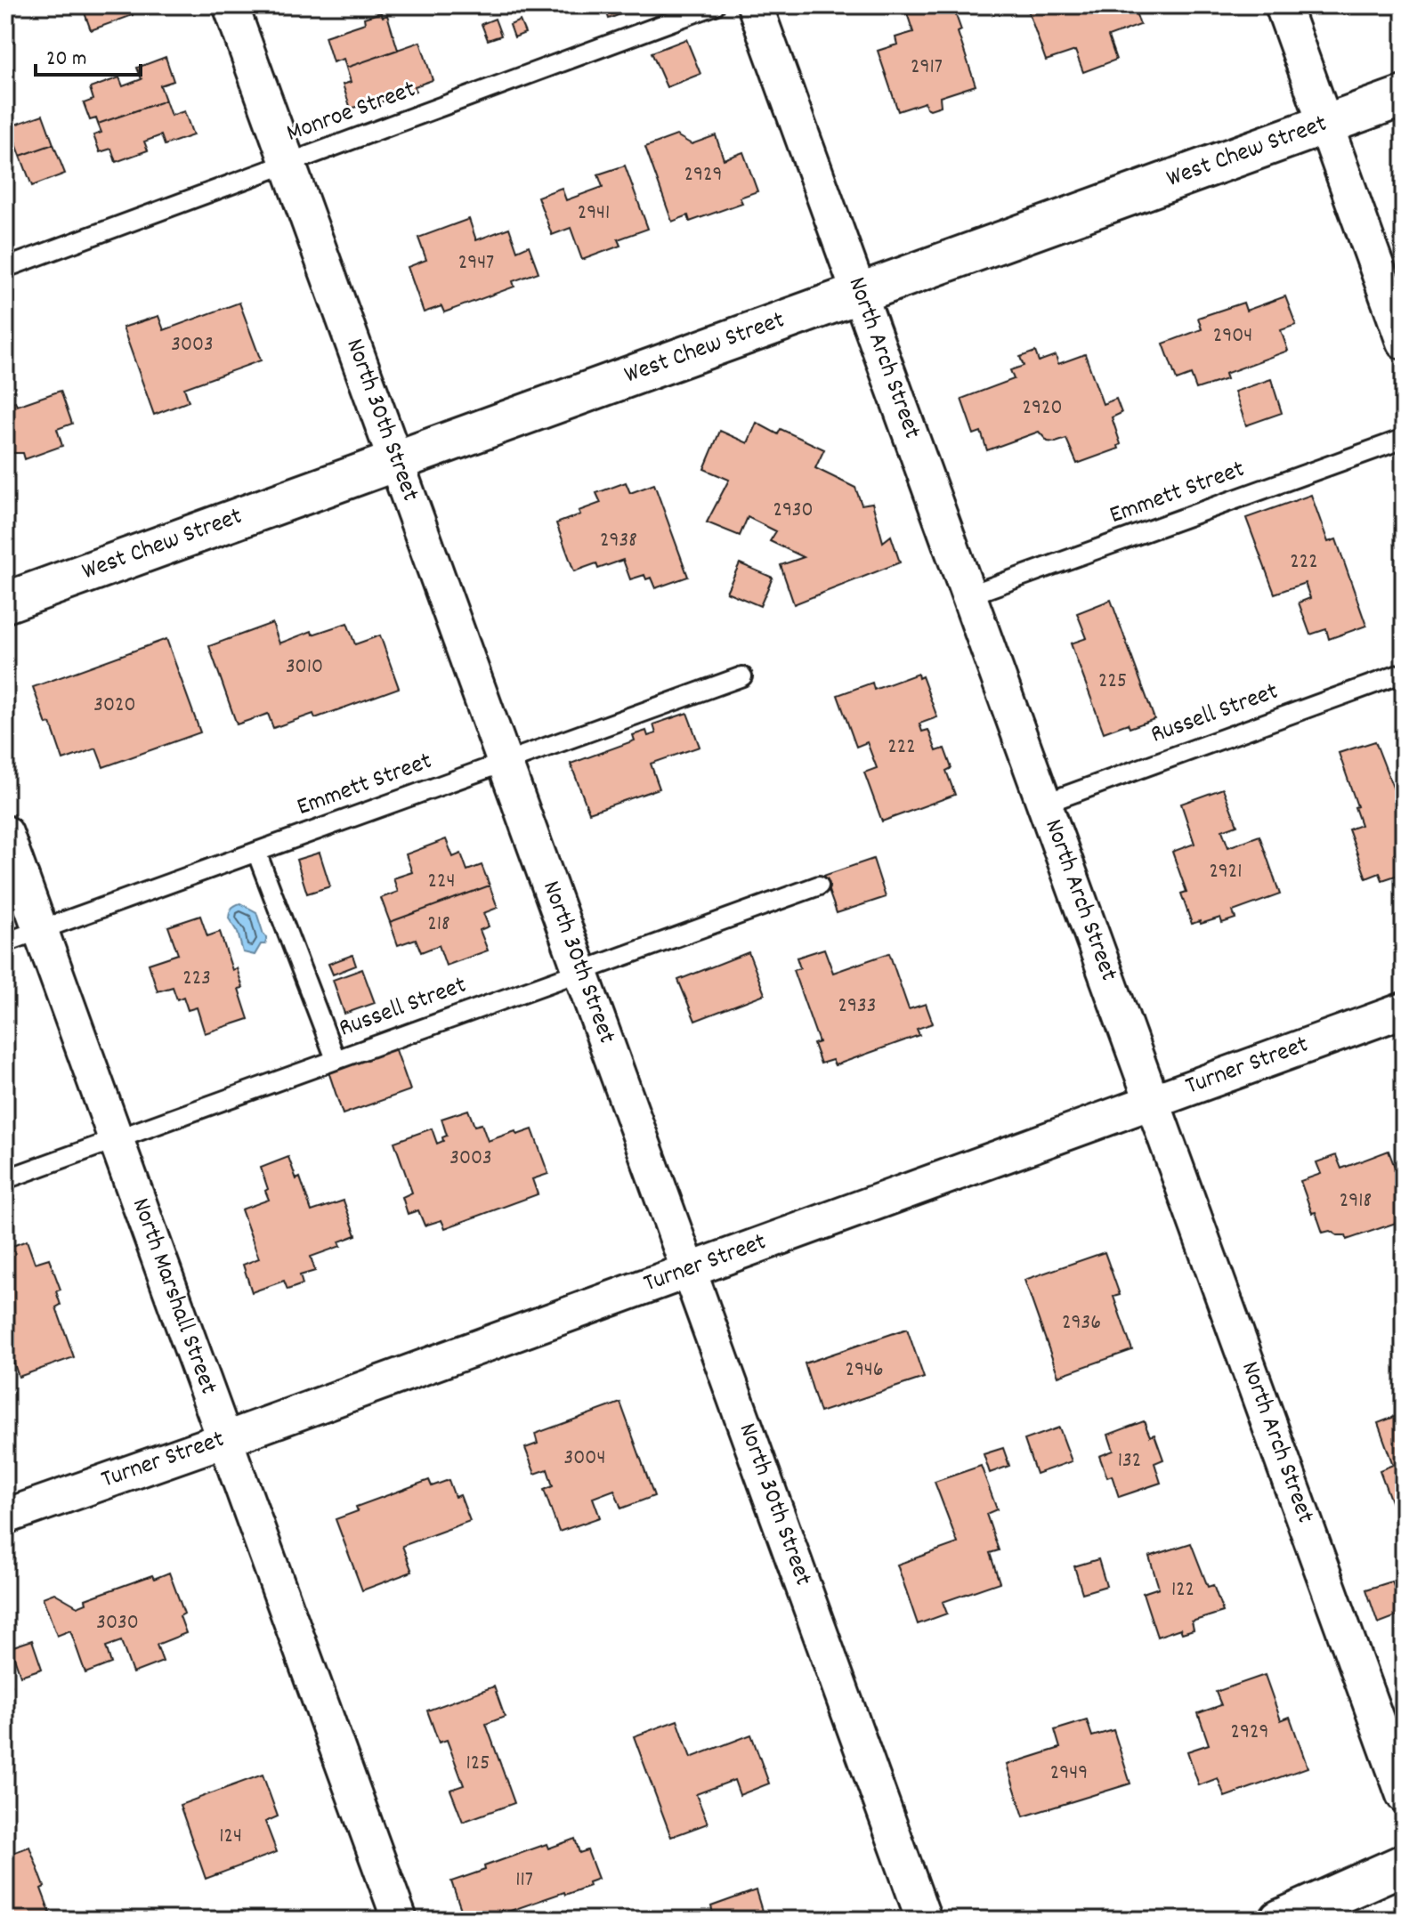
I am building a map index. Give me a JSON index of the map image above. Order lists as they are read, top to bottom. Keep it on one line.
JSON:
{"streets":{"street":["West Chew Street","North Arch Street","North 30th Street","Turner Street","North Marshall Street"],"lane":["Monroe Street","Emmett Street","Russell Street"]},"crossings":[["Monroe Street","North 30th Street"],["West Chew Street","North Arch Street"],["West Chew Street","North 30th Street"],["North Arch Street","Emmett Street"],["North Arch Street","Russell Street"],["North Arch Street","Turner Street"],["North 30th Street","Emmett Street"],["North 30th Street","Russell Street"],["North 30th Street","Turner Street"],["Emmett Street","North Marshall Street"],["Russell Street","North Marshall Street"],["Turner Street","North Marshall Street"]],"house_numbers":["2917","2929","2941","2947","2904","3003","2920","2930","2938","222","3010","225","3020","222","2921","224","218","223","2933","3003","2918","2936","2946","3004","132","122","3030","2929","125","2949","124","117"],"scale_bar":"20 m"}
